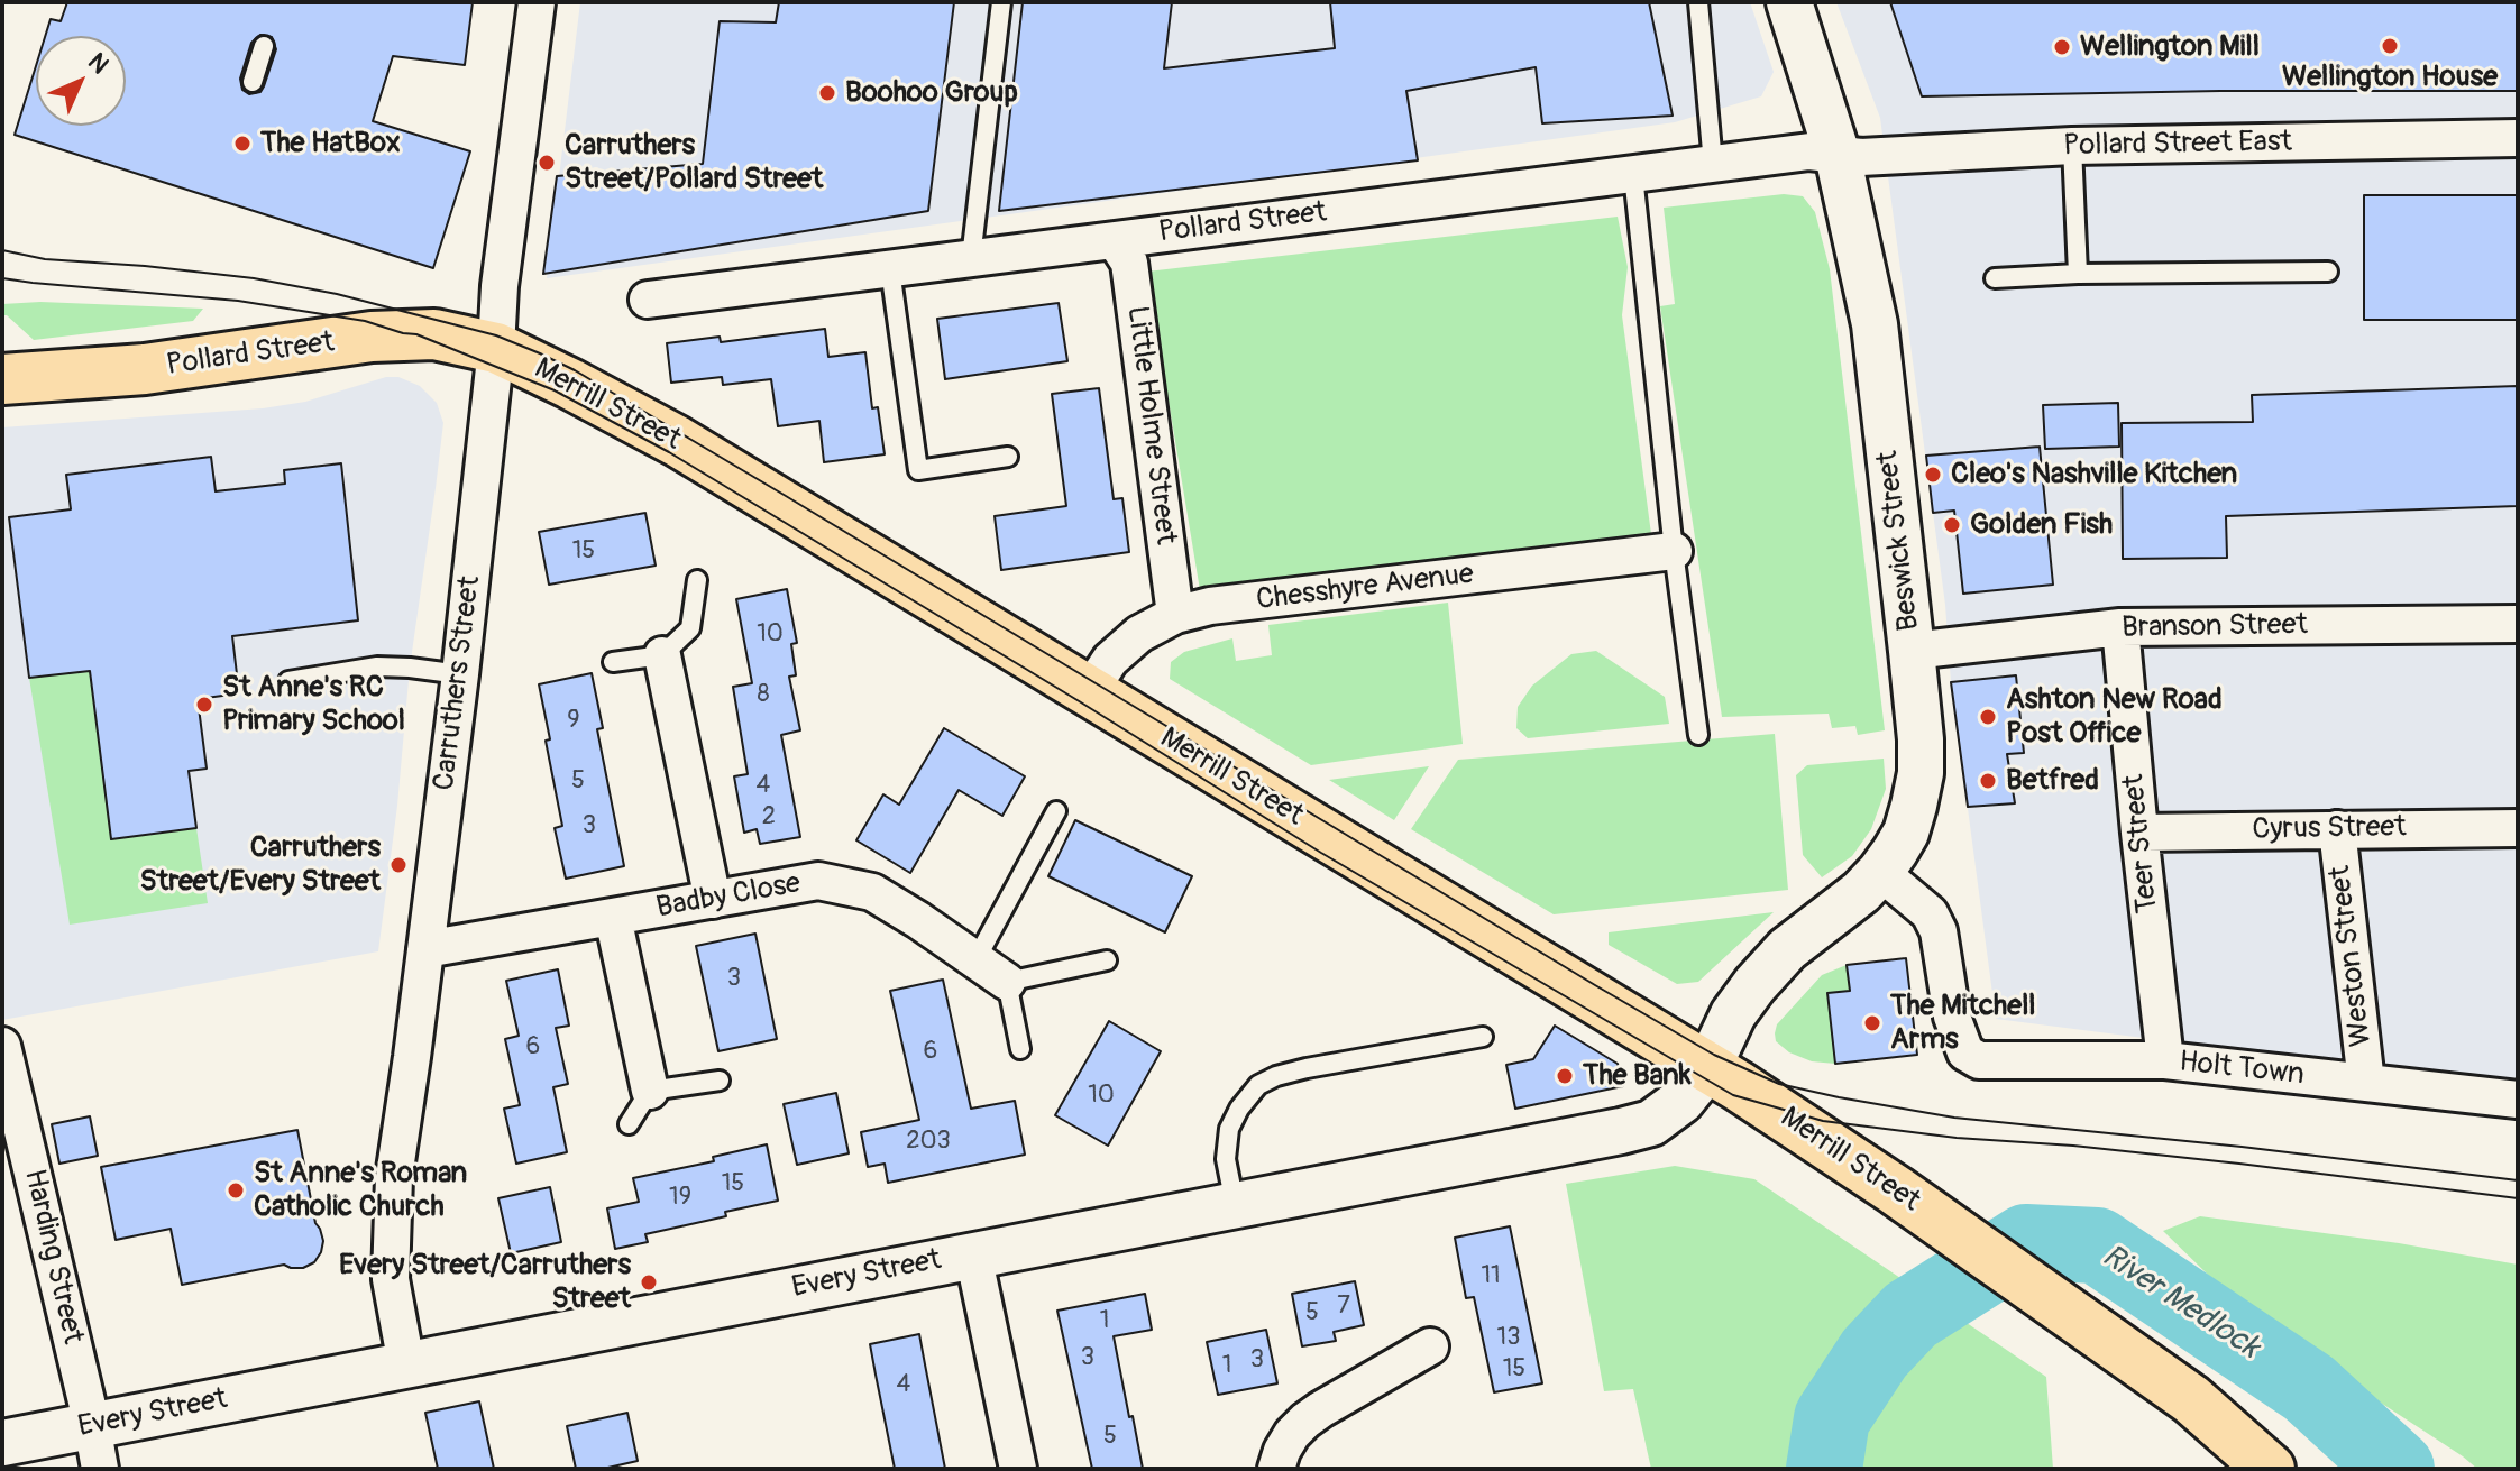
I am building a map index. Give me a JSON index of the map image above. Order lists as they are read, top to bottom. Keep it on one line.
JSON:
{"streets":{"main road":["Pollard Street","Merrill Street"],"street":["Pollard Street East","Little Holme Street","Beswick Street","Chesshyre Avenue","Branson Street","Carruthers Street","Cyrus Street","Teer Street","Badby Close","Weston Street","Holt Town","Harding Street","Every Street"]},"crossings":[["Pollard Street East","Pollard Street"],["Pollard Street East","Beswick Street"],["Pollard Street","Merrill Street"],["Pollard Street","Little Holme Street"],["Pollard Street","Beswick Street"],["Pollard Street","Carruthers Street"],["Merrill Street","Beswick Street"],["Merrill Street","Chesshyre Avenue"],["Merrill Street","Carruthers Street"],["Merrill Street","Every Street"],["Little Holme Street","Chesshyre Avenue"],["Beswick Street","Branson Street"],["Beswick Street","Holt Town"],["Beswick Street","Every Street"],["Branson Street","Teer Street"],["Carruthers Street","Badby Close"],["Carruthers Street","Every Street"],["Cyrus Street","Teer Street"],["Cyrus Street","Weston Street"],["Teer Street","Holt Town"],["Weston Street","Holt Town"],["Harding Street","Every Street"]],"water":["River Medlock"],"places":["Wellington House","Wellington Mill","Boohoo Group","The HatBox","Carruthers Street/Pollard Street","Cleo's Nashville Kitchen","Golden Fish","St Anne's RC Primary School","Ashton New Road Post Office","Betfred","Carruthers Street/Every Street","The Mitchell Arms","The Bank","St Anne's Roman Catholic Church","Every Street/Carruthers Street"],"house_numbers":["15","10","8","9","5","4","2","3","3","6","6","10","203","15","19","11","7","5","1","13","3","3","1","15","4","5"],"north":"top right"}
